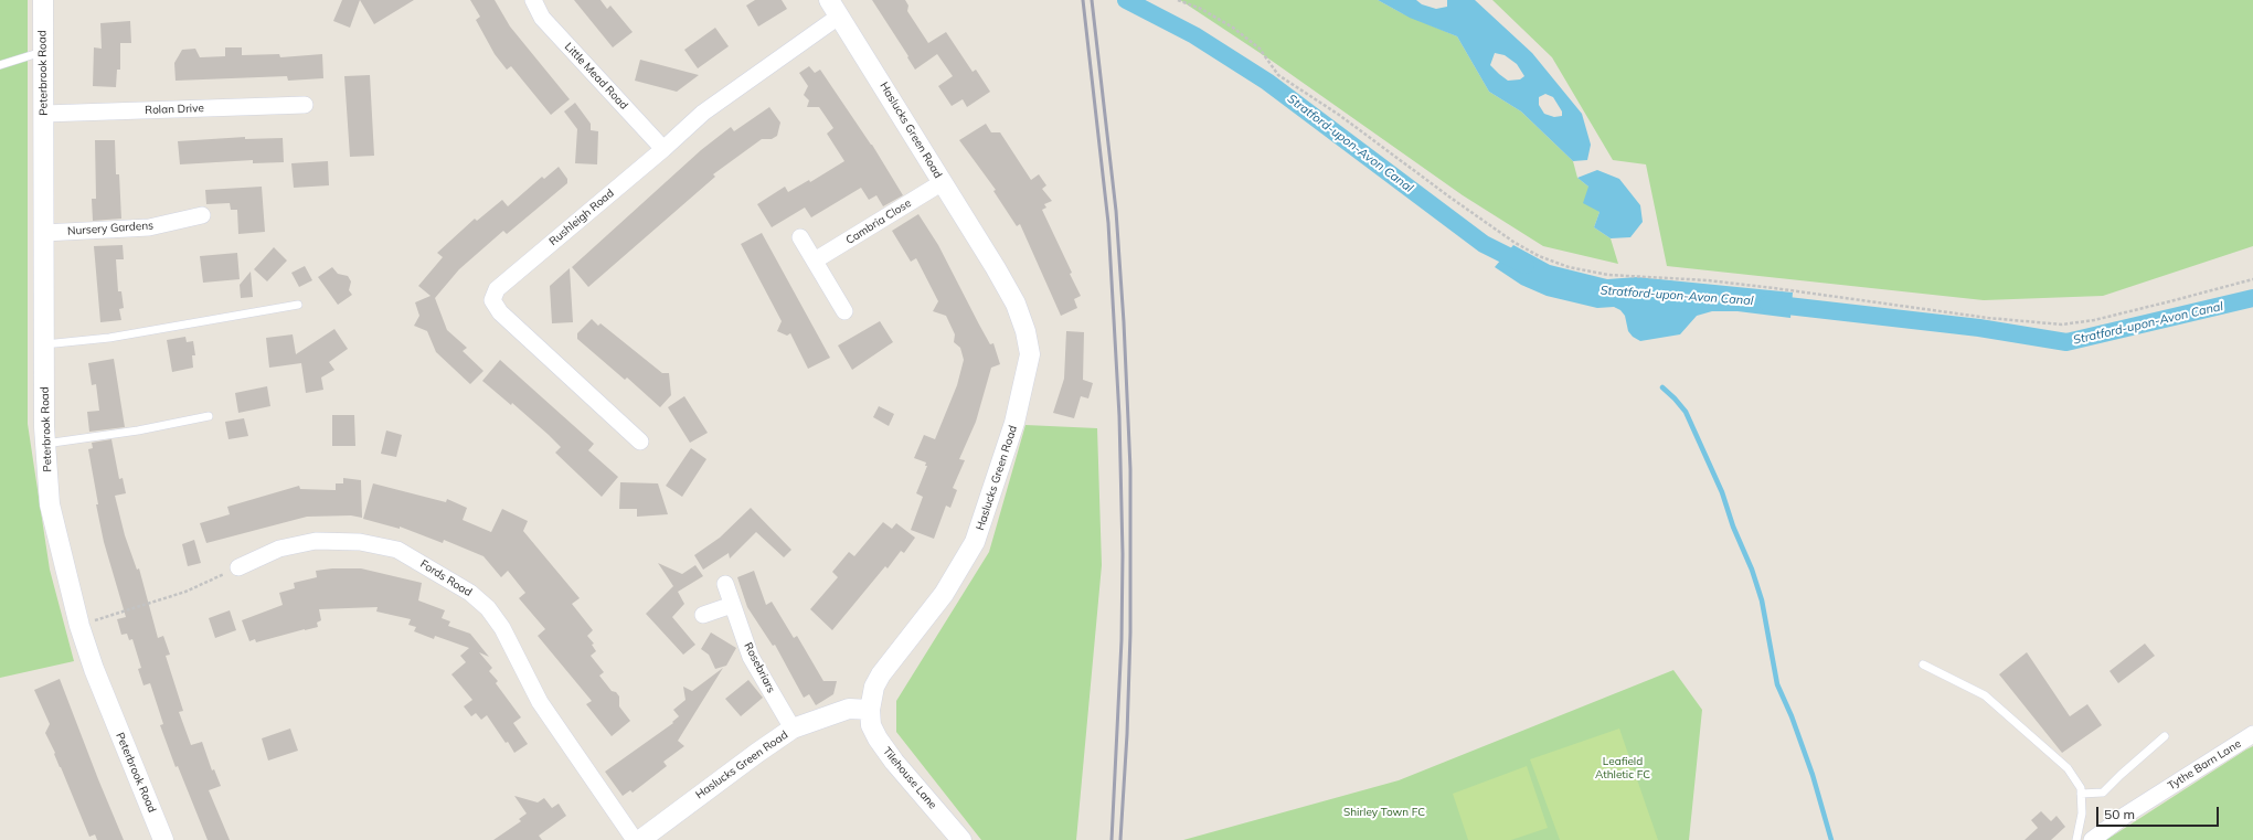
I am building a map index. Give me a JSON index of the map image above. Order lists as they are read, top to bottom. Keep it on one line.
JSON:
{"streets":{"street":["Peterbrook Road","Little Mead Road","Rolan Drive","Haslucks Green Road","Rushleigh Road","Cambria Close","Nursery Gardens","Fords Road","Rosebriars","Tythe Barn Lane","Tilehouse Lane"]},"crossings":[["Peterbrook Road","Rolan Drive"],["Peterbrook Road","Nursery Gardens"],["Little Mead Road","Rushleigh Road"],["Haslucks Green Road","Rushleigh Road"],["Haslucks Green Road","Cambria Close"],["Haslucks Green Road","Rosebriars"],["Haslucks Green Road","Tilehouse Lane"]],"water":["Stratford-upon-Avon Canal"],"parks":["Leafield Athletic FC","Shirley Town FC"],"scale_bar":"50 m"}
